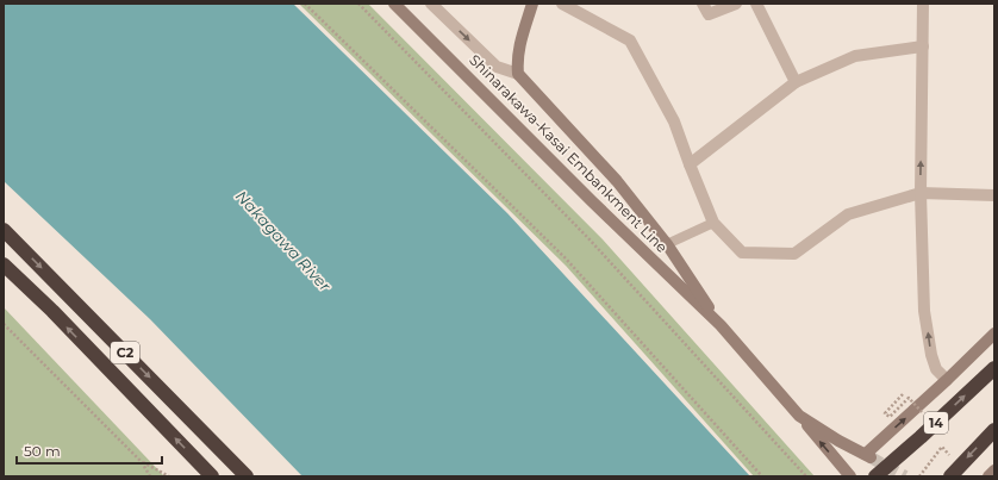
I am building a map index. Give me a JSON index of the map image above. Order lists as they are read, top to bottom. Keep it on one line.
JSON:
{"streets":{"highway":["C2","14"],"main road":["Shinarakawa-Kasai Embankment Line"]},"water":["Nakagawa River"],"scale_bar":"50 m"}
